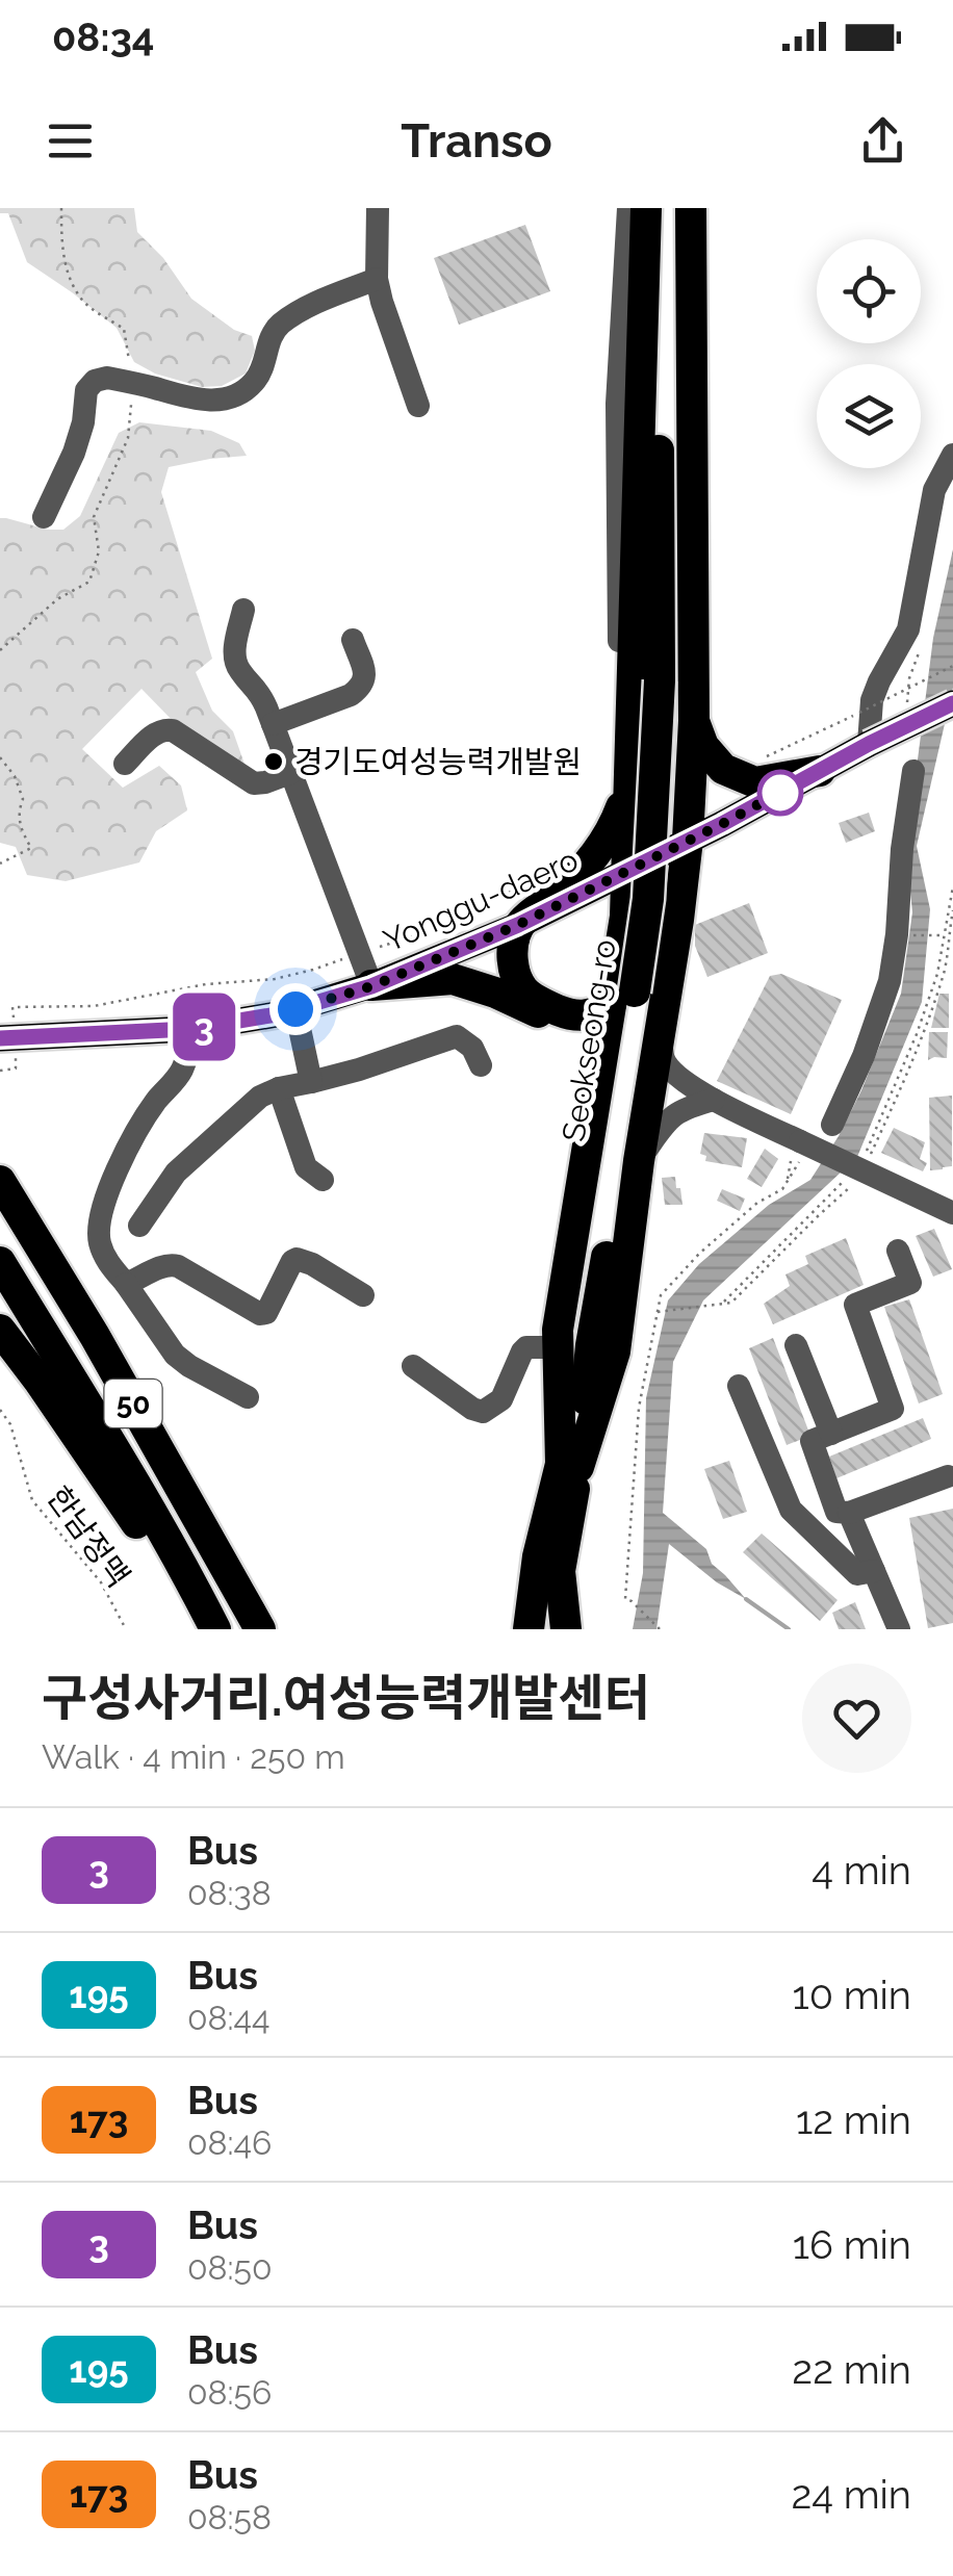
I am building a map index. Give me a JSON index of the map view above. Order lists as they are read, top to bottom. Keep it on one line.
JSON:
{"streets":{"highway":["Seokseong-ro","50"],"main road":["Yonggu-daero"],"path":["한남정맥"]},"places":["경기도여성능력개발원"],"lines":["bus line 3"],"page":{"status":"08:34","header":"Transo","on_map":"3","heading":["구성사거리.여성능력개발센터","Walk · 4 min · 250 m"],"list":[{"mark":"3","name":"Bus","note":"08:38","value":"4 min"},{"mark":"195","name":"Bus","note":"08:44","value":"10 min"},{"mark":"173","name":"Bus","note":"08:46","value":"12 min"},{"mark":"3","name":"Bus","note":"08:50","value":"16 min"},{"mark":"195","name":"Bus","note":"08:56","value":"22 min"},{"mark":"173","name":"Bus","note":"08:58","value":"24 min"}]}}
